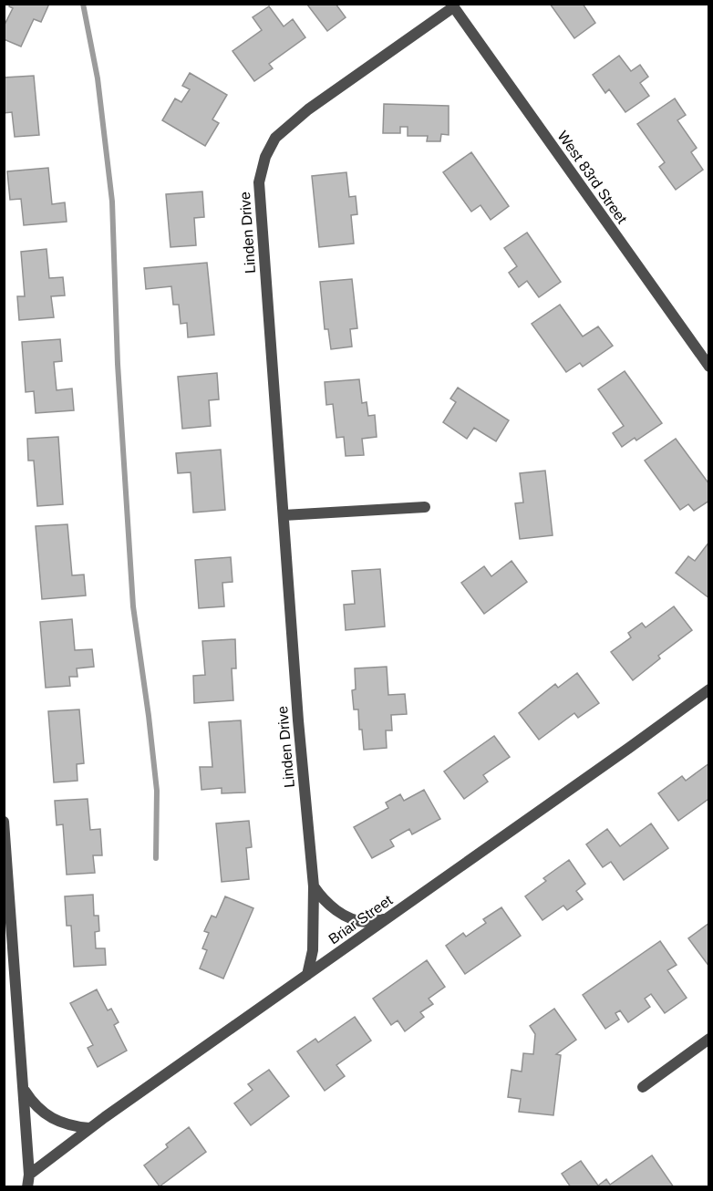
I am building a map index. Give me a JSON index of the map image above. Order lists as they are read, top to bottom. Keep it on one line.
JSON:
{"streets":{"street":["West 83rd Street","Linden Drive","Briar Street"]},"crossings":[["West 83rd Street","Linden Drive"],["Linden Drive","Briar Street"]]}
